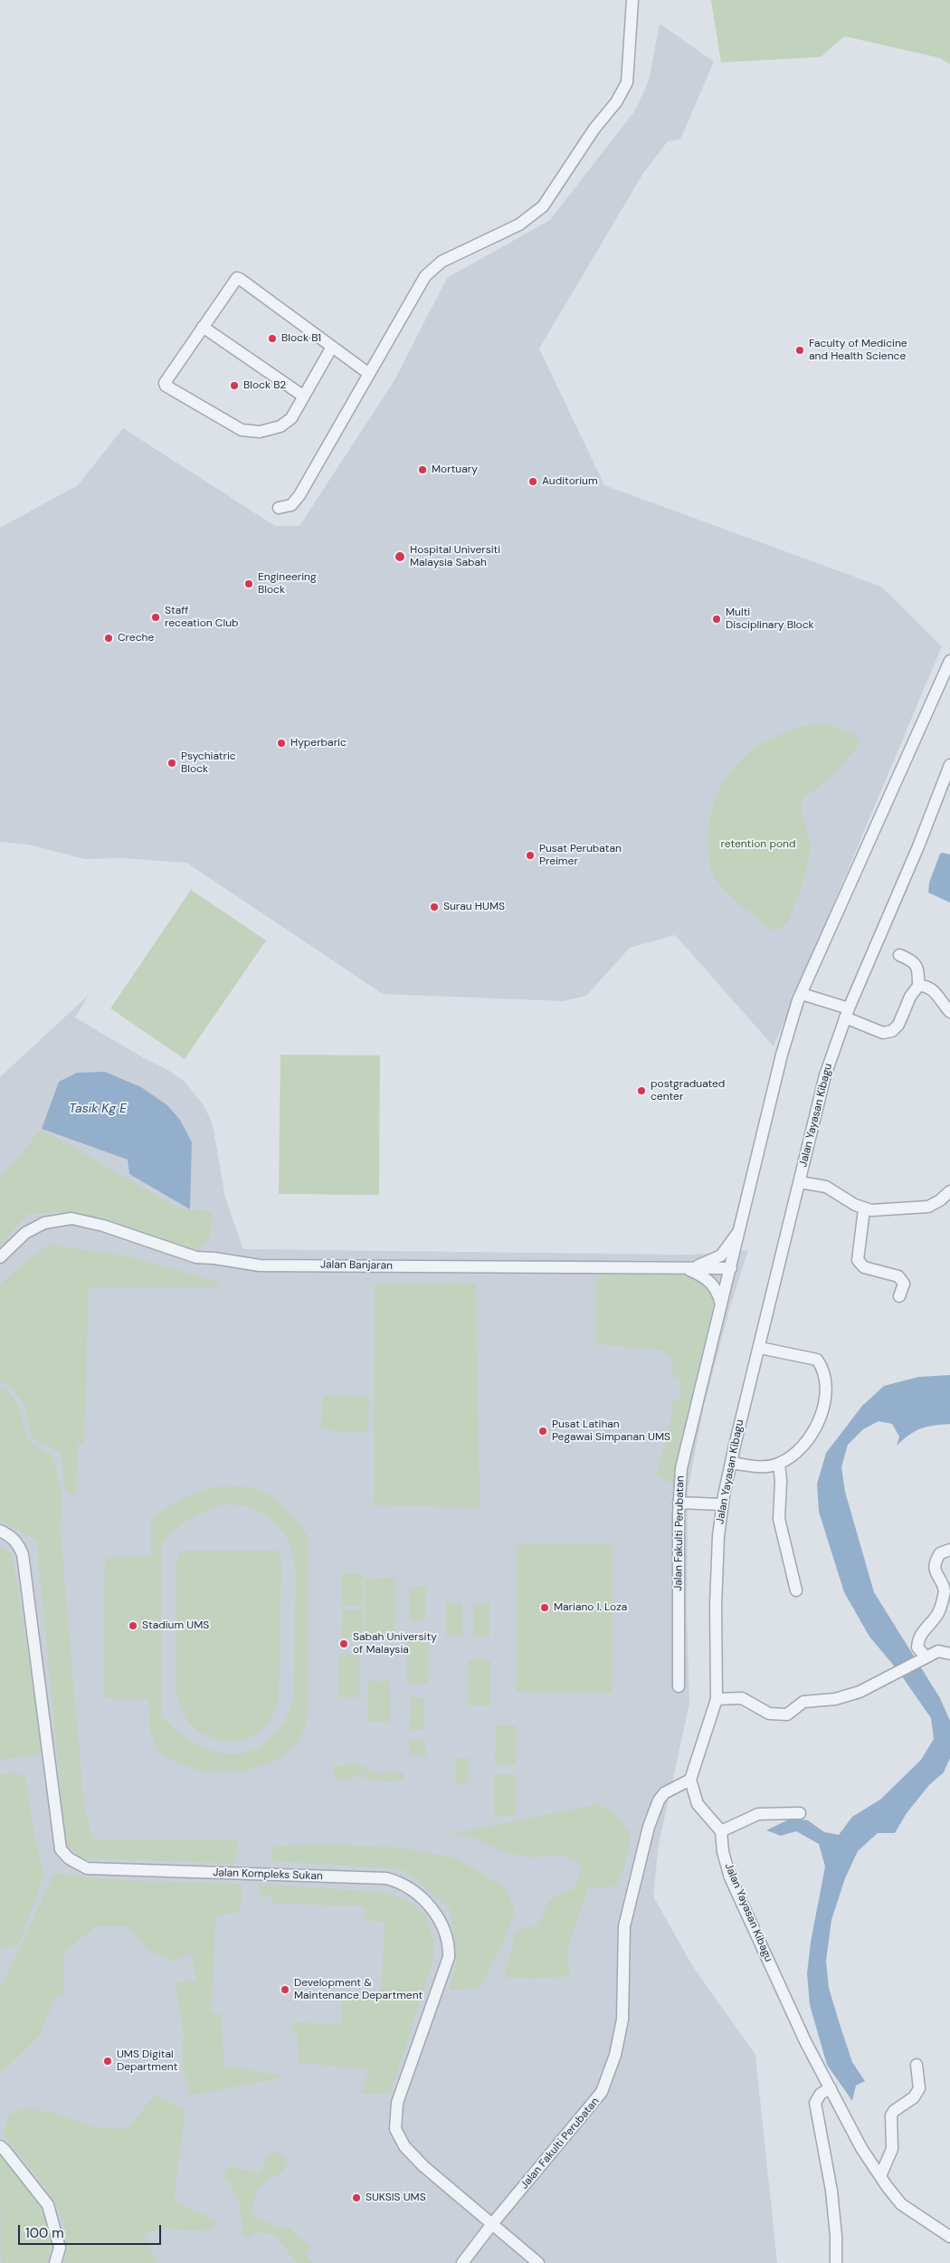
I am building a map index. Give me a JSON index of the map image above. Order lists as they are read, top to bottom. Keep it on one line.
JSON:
{"streets":{"street":["Jalan Yayasan Kibagu","Jalan Banjaran","Jalan Fakulti Perubatan","Jalan Kompleks Sukan"]},"crossings":[["Jalan Yayasan Kibagu","Jalan Fakulti Perubatan"],["Jalan Banjaran","Jalan Fakulti Perubatan"],["Jalan Fakulti Perubatan","Jalan Kompleks Sukan"]],"water":["Tasik Kg E"],"parks":["retention pond"],"places":["Block B1","Faculty of Medicine and Health Science","Block B2","Mortuary","Auditorium","Hospital Universiti Malaysia Sabah","Engineering Block","Staff receation Club","Multi Disciplinary Block","Creche","Hyperbaric","Psychiatric Block","Pusat Perubatan Preimer","Surau HUMS","postgraduated center","Pusat Latihan Pegawai Simpanan UMS","Mariano I. Loza","Stadium UMS","Sabah University of Malaysia","Development & Maintenance Department","UMS Digital Department","SUKSIS UMS"],"scale_bar":"100 m"}
